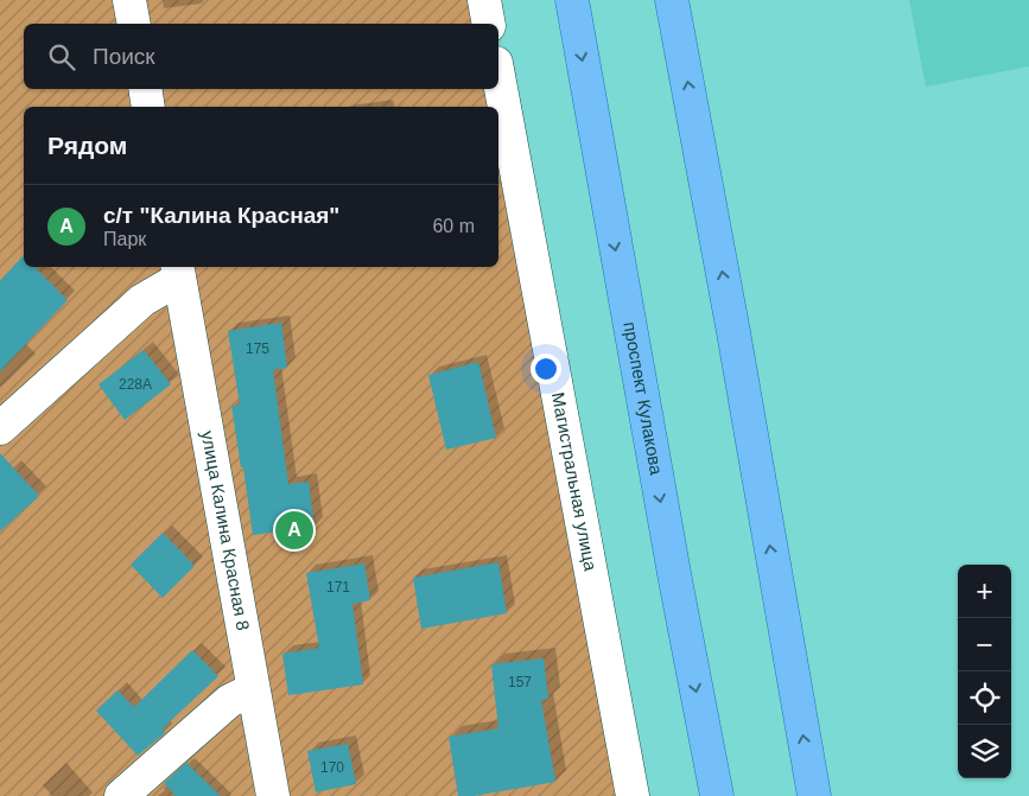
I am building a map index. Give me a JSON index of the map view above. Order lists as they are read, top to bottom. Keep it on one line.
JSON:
{"streets":{"main road":["проспект Кулакова"],"street":["Магистральная улица","улица Калина Красная 8"]},"house_numbers":["175","228А","171","157","170"],"page":{"search":"Поиск","heading":"Рядом","list":[{"mark":"A","name":"с/т \"Калина Красная\"","note":"Парк","value":"60 m"}],"pins":"A","map_buttons":["+","−"]}}
